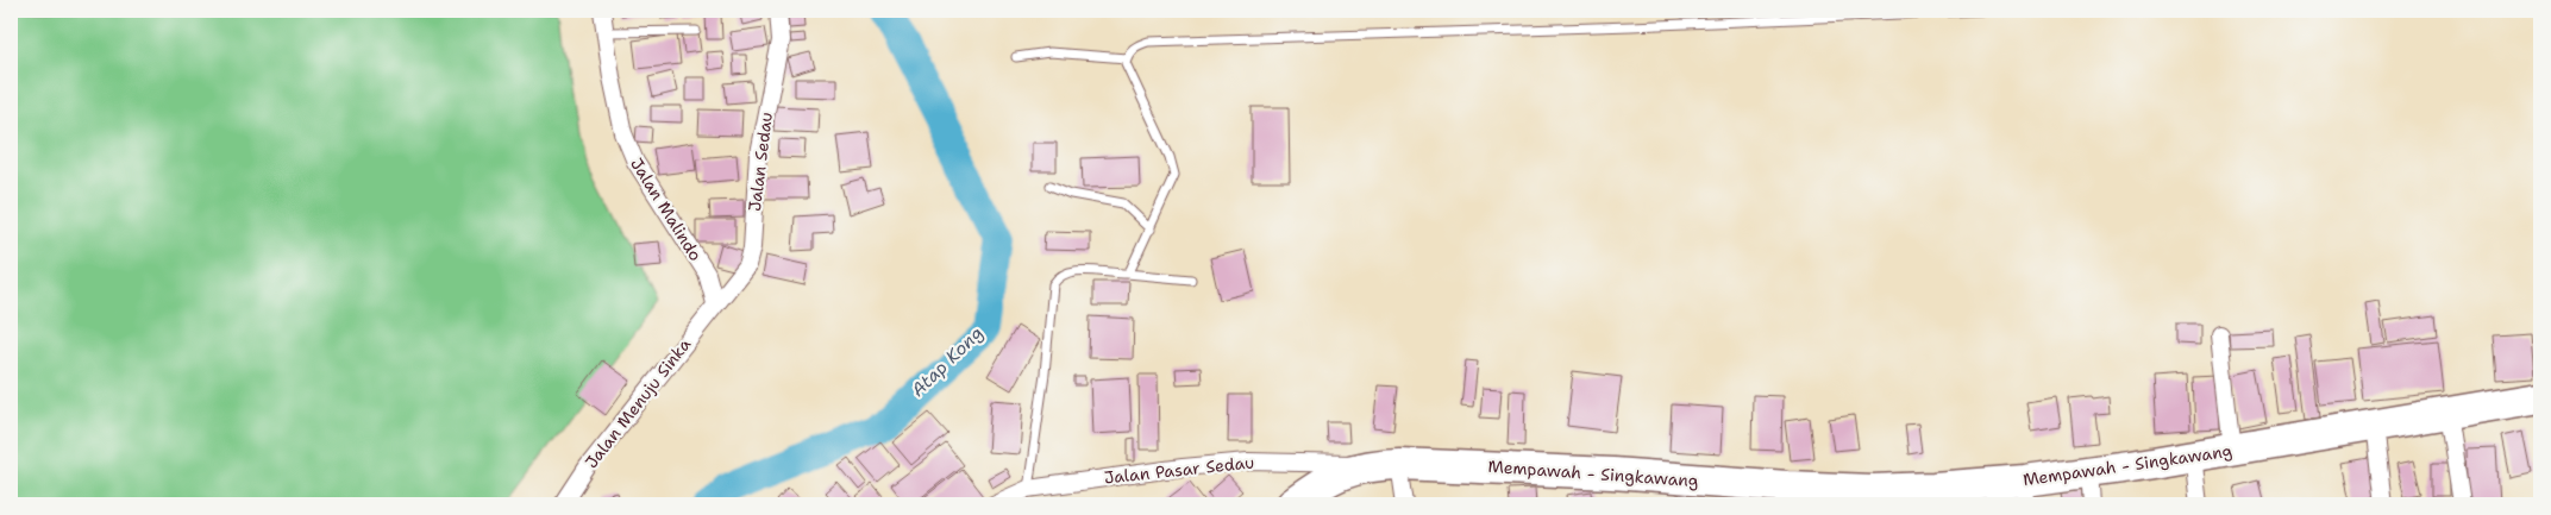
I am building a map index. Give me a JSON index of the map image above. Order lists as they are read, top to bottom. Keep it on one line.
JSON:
{"streets":{"highway":["Mempawah - Singkawang"],"street":["Jalan Sedau","Jalan Malindo","Jalan Menuju Sinka","Jalan Pasar Sedau"]},"crossings":[["Jalan Sedau","Jalan Malindo"],["Jalan Sedau","Jalan Menuju Sinka"],["Jalan Malindo","Jalan Menuju Sinka"],["Mempawah - Singkawang","Jalan Pasar Sedau"]],"water":["Atap Kong"]}
